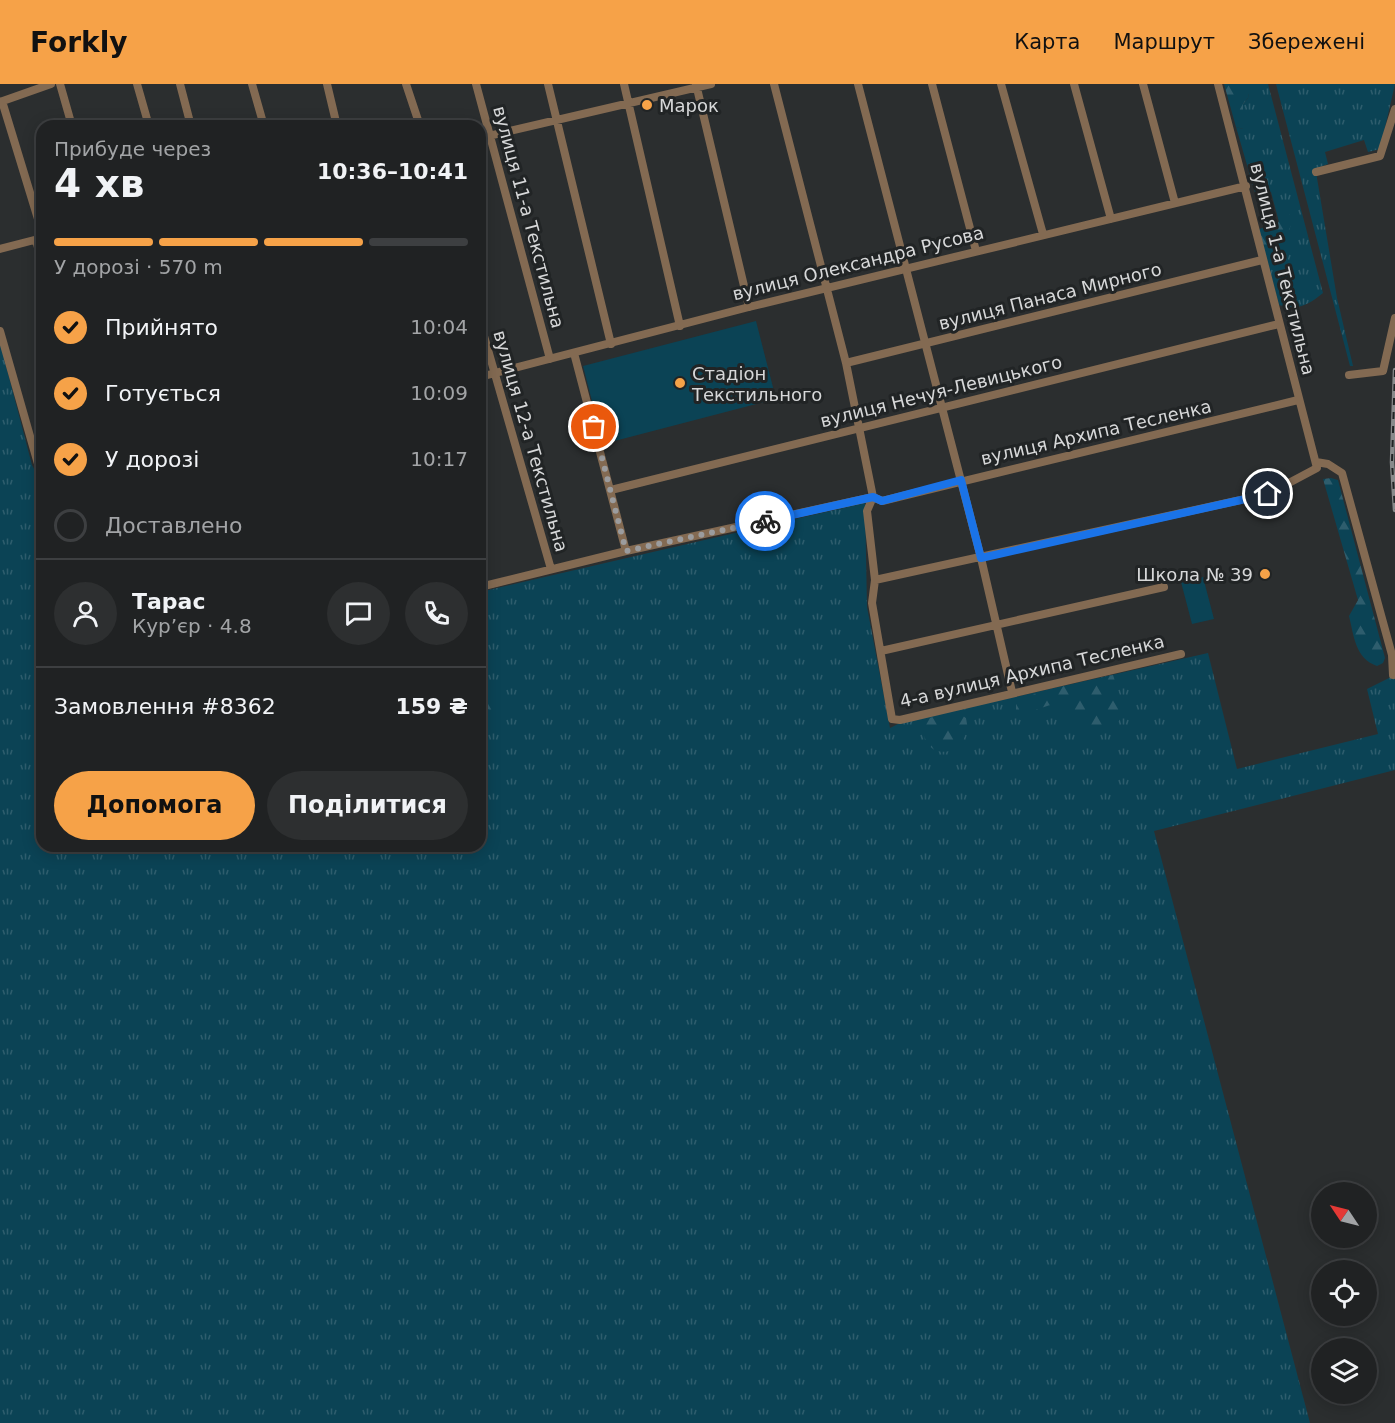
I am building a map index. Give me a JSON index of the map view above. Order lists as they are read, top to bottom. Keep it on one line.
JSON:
{"streets":{"street":["вулиця 11-а Текстильна","вулиця Олександра Русова","вулиця 1-а Текстильна","вулиця Панаса Мирного","вулиця Нечуя-Левицького","вулиця Архипа Тесленка","вулиця 12-а Текстильна","4-а вулиця Архипа Тесленка"]},"crossings":[["вулиця 11-а Текстильна","вулиця Олександра Русова"],["вулиця Олександра Русова","вулиця 1-а Текстильна"],["вулиця Олександра Русова","вулиця 12-а Текстильна"],["вулиця 1-а Текстильна","вулиця Панаса Мирного"],["вулиця 1-а Текстильна","вулиця Нечуя-Левицького"],["вулиця 1-а Текстильна","вулиця Архипа Тесленка"],["вулиця Архипа Тесленка","вулиця 12-а Текстильна"]],"places":["Марок","Стадіон Текстильного","Школа № 39"],"north":"top left","page":{"header":"Forkly","nav":["Карта","Маршрут","Збережені"],"heading":["4 хв","Прибуде через","10:36–10:41"],"panel":["Тарас","Кур’єр · 4.8","Замовлення #8362","159 ₴"],"bar":"У дорозі · 570 m","list":[["Прийнято","10:04"],["Готується","10:09"],["У дорозі","10:17"],"Доставлено"],"buttons":["Допомога","Поділитися"]}}
